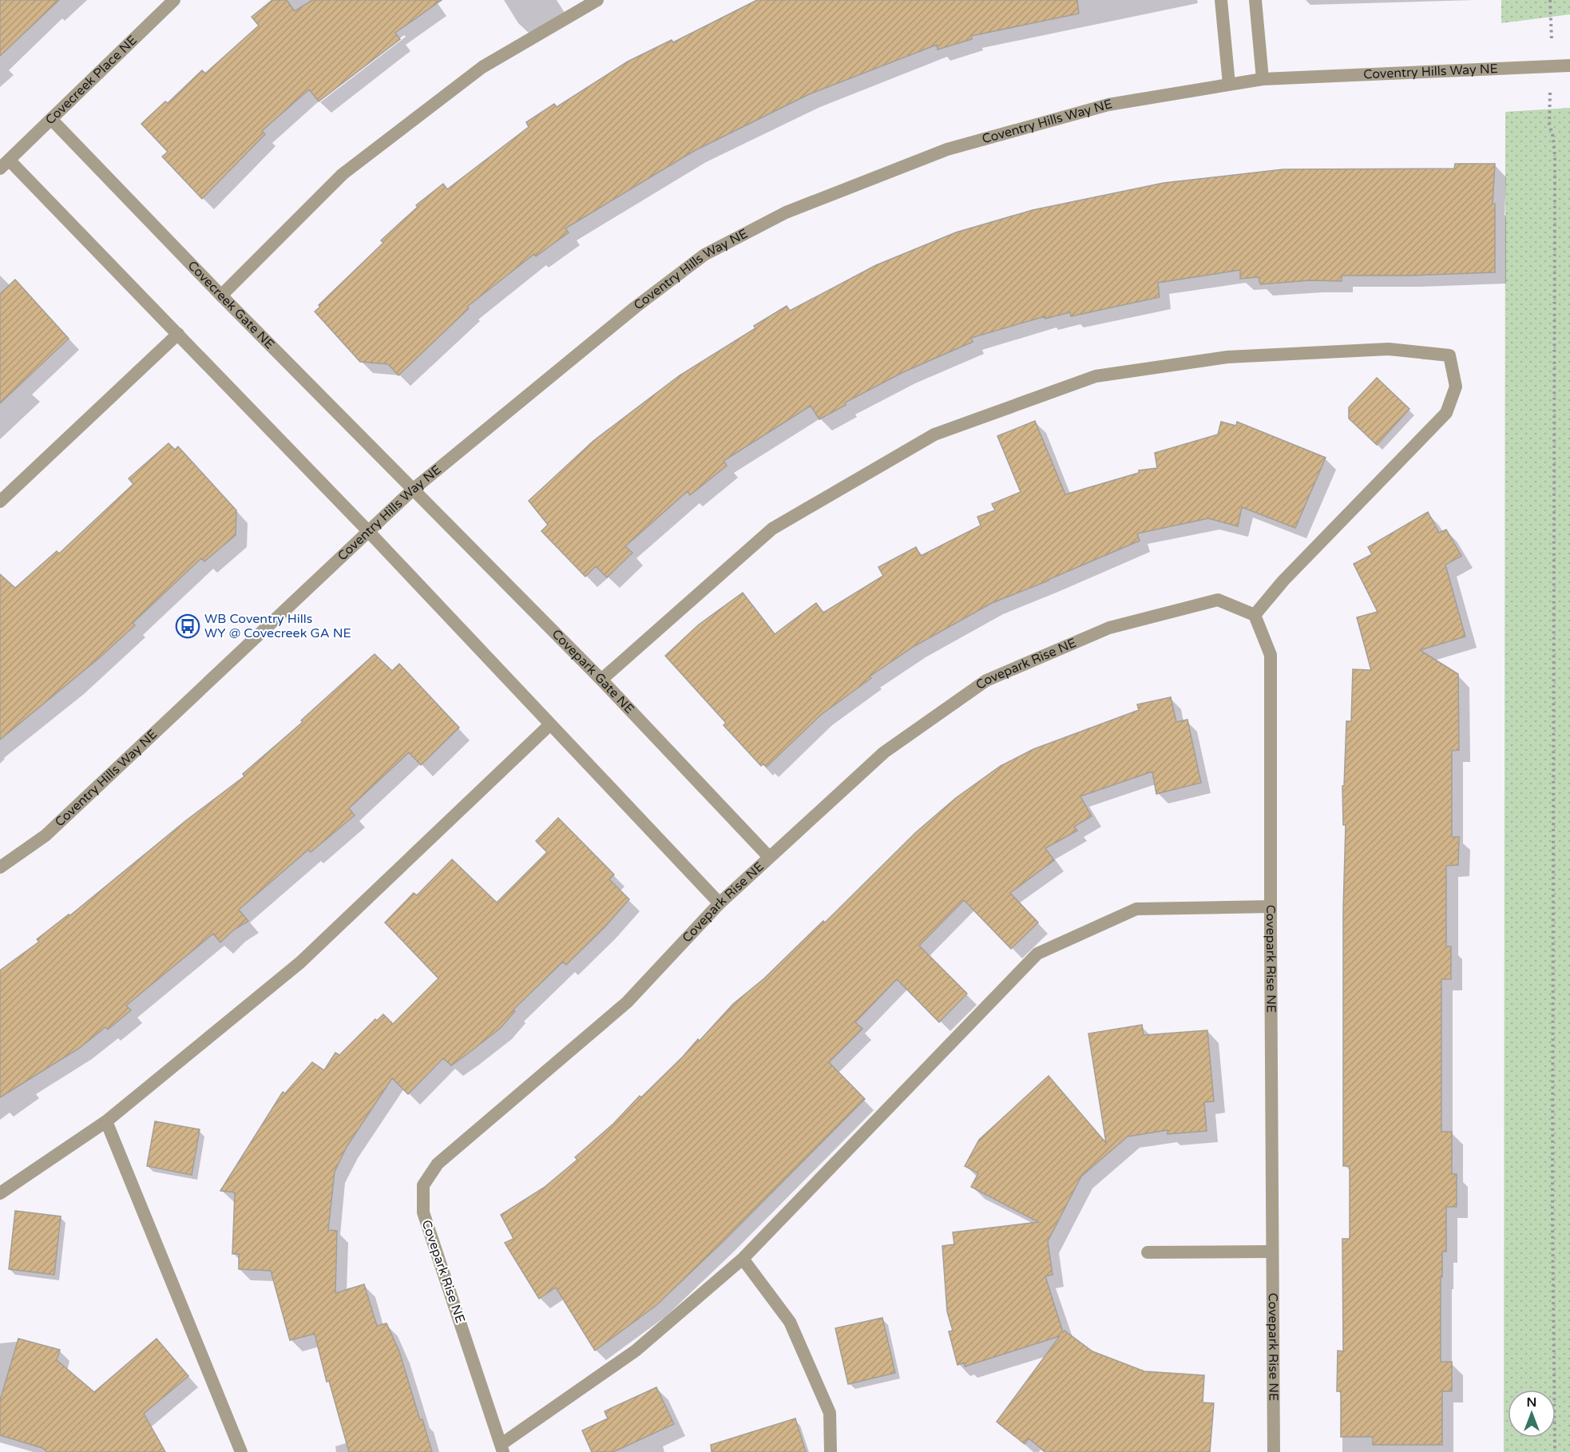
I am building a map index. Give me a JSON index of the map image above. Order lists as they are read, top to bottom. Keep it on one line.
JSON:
{"streets":{"street":["Coventry Hills Way NE","Covecreek Place NE","Covecreek Gate NE","Covepark Rise NE","Covepark Gate NE"]},"crossings":[["Coventry Hills Way NE","Covecreek Gate NE"],["Coventry Hills Way NE","Covepark Gate NE"],["Covecreek Place NE","Covecreek Gate NE"],["Covecreek Gate NE","Covepark Gate NE"],["Covepark Rise NE","Covepark Gate NE"]],"places":{"bus stop":["WB Coventry Hills WY @ Covecreek GA NE"]},"north":"top"}
